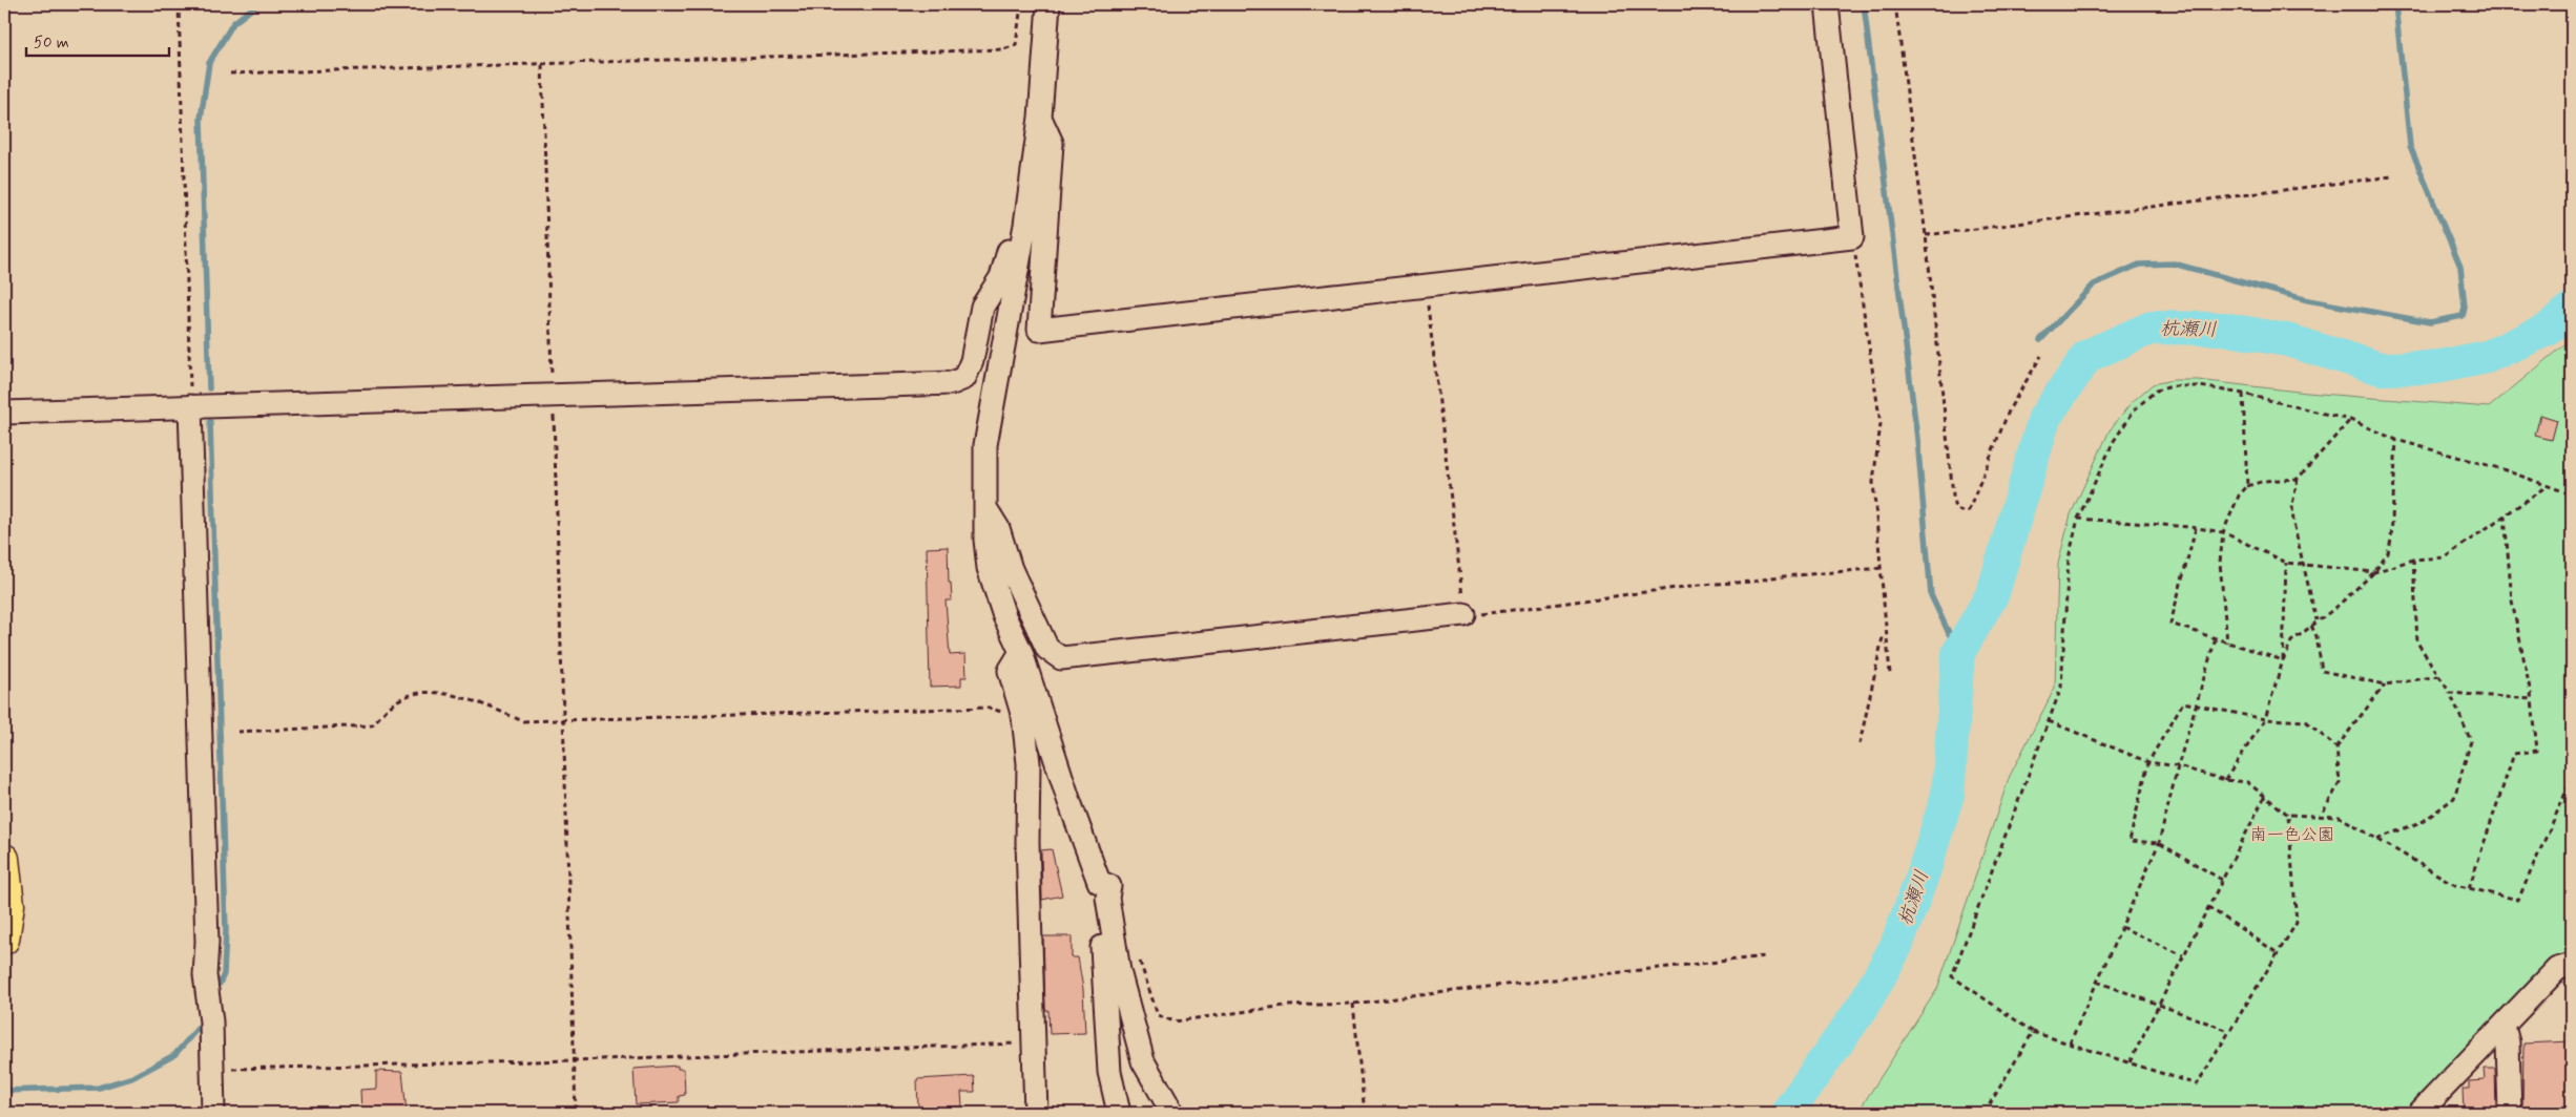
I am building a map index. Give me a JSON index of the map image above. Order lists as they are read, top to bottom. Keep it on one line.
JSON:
{"water":["杭瀬川"],"parks":["南一色公園"],"scale_bar":"50 m"}
